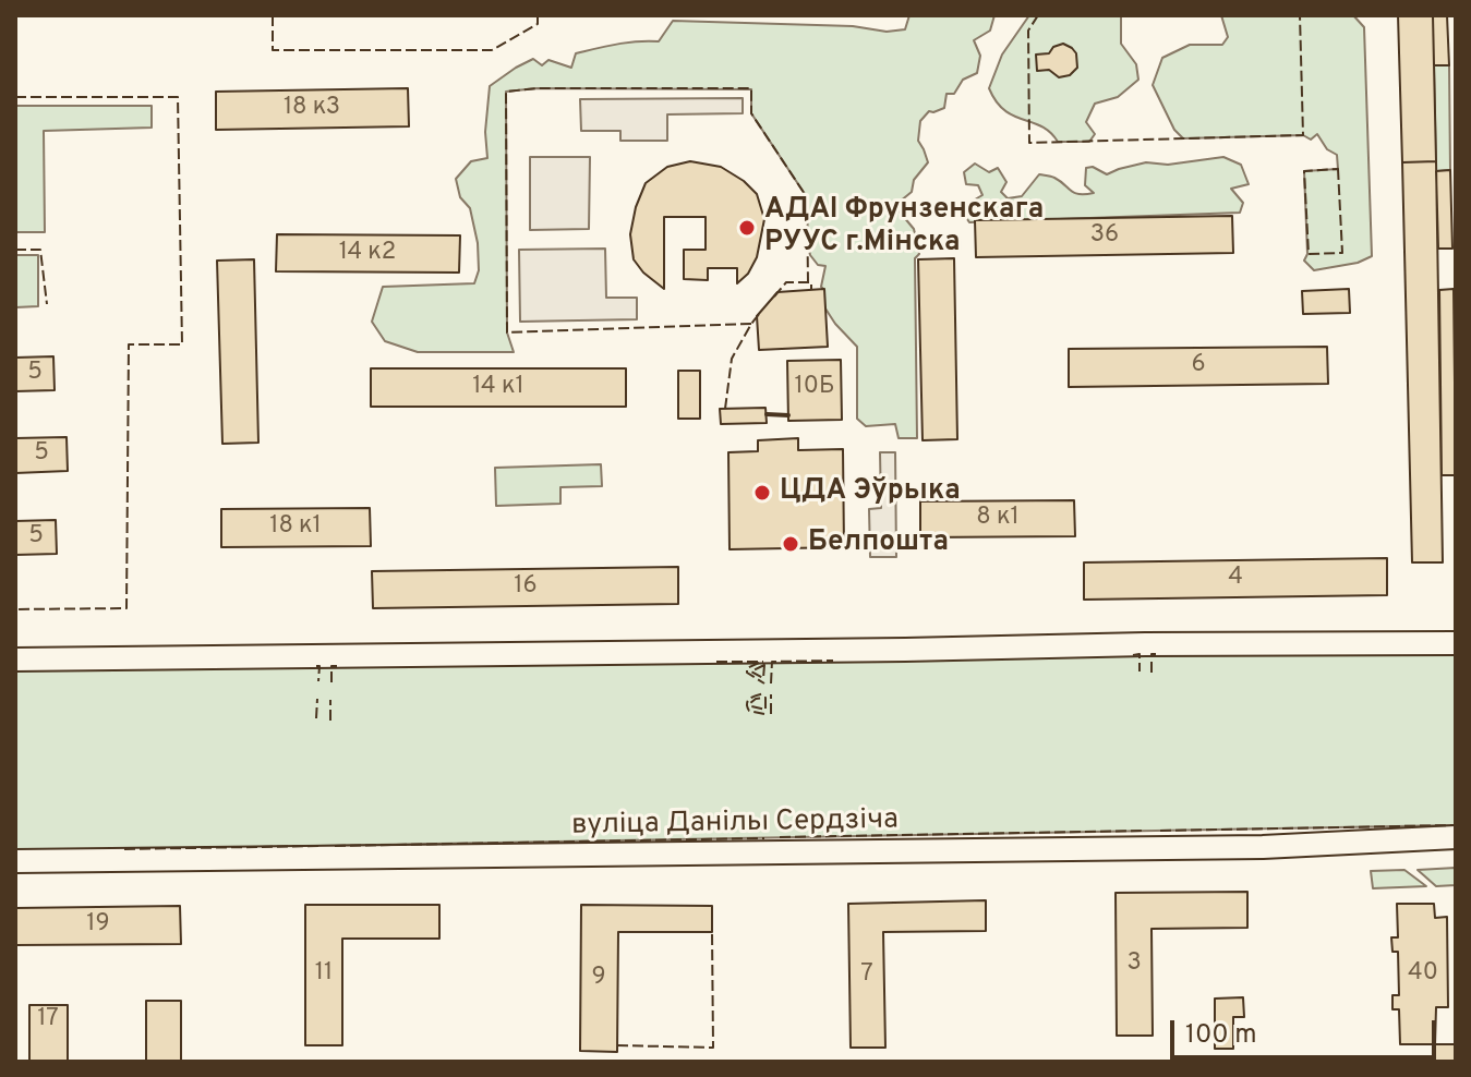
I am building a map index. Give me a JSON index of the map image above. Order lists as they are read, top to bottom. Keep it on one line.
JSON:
{"streets":{"street":["вуліца Данілы Сердзіча"]},"places":["АДАІ Фрунзенскага РУУС г.Мінска","ЦДА Эўрыка","Белпошта"],"house_numbers":["18 к3","36","14 к2","6","5","14 к1","10Б","5","8 к1","18 к1","5","4","16","19","3","11","40","7","9","17"],"scale_bar":"100 m"}
